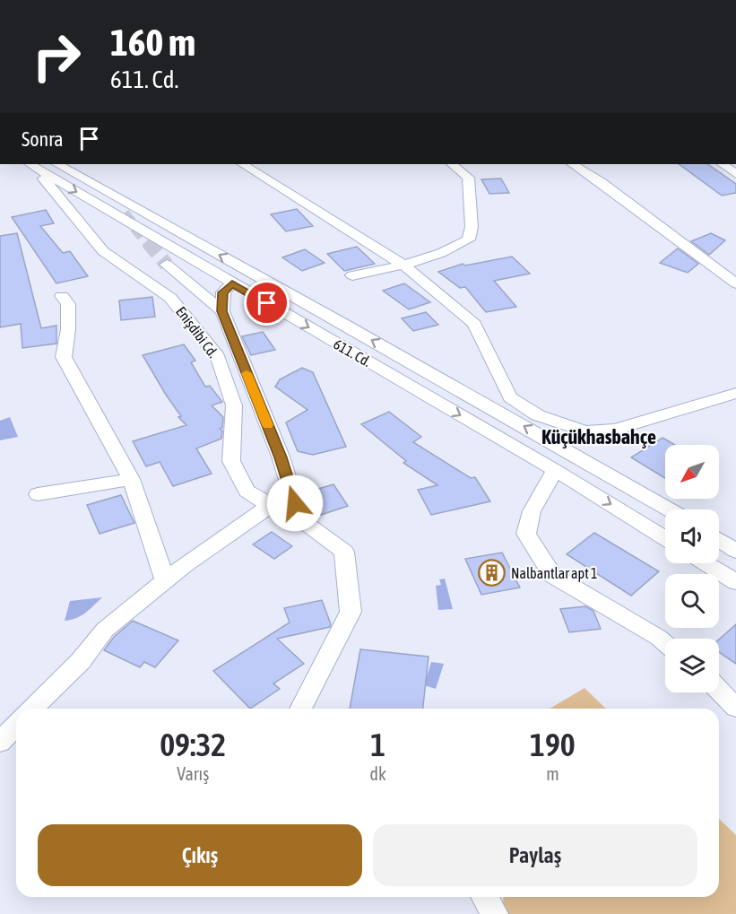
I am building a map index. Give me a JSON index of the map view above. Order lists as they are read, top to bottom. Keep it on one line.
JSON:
{"streets":{"street":["Enişdibi Cd.","611. Cd."]},"crossings":[["Enişdibi Cd.","611. Cd."]],"districts":["Küçükhasbahçe"],"places":{"building":["Nalbantlar apt 1"]},"north":"bottom left","page":{"turn":["160 m","611. Cd."],"then":"Sonra","eta":["09:32","Varış","1","dk","190","m"],"buttons":["Çıkış","Paylaş"]}}
